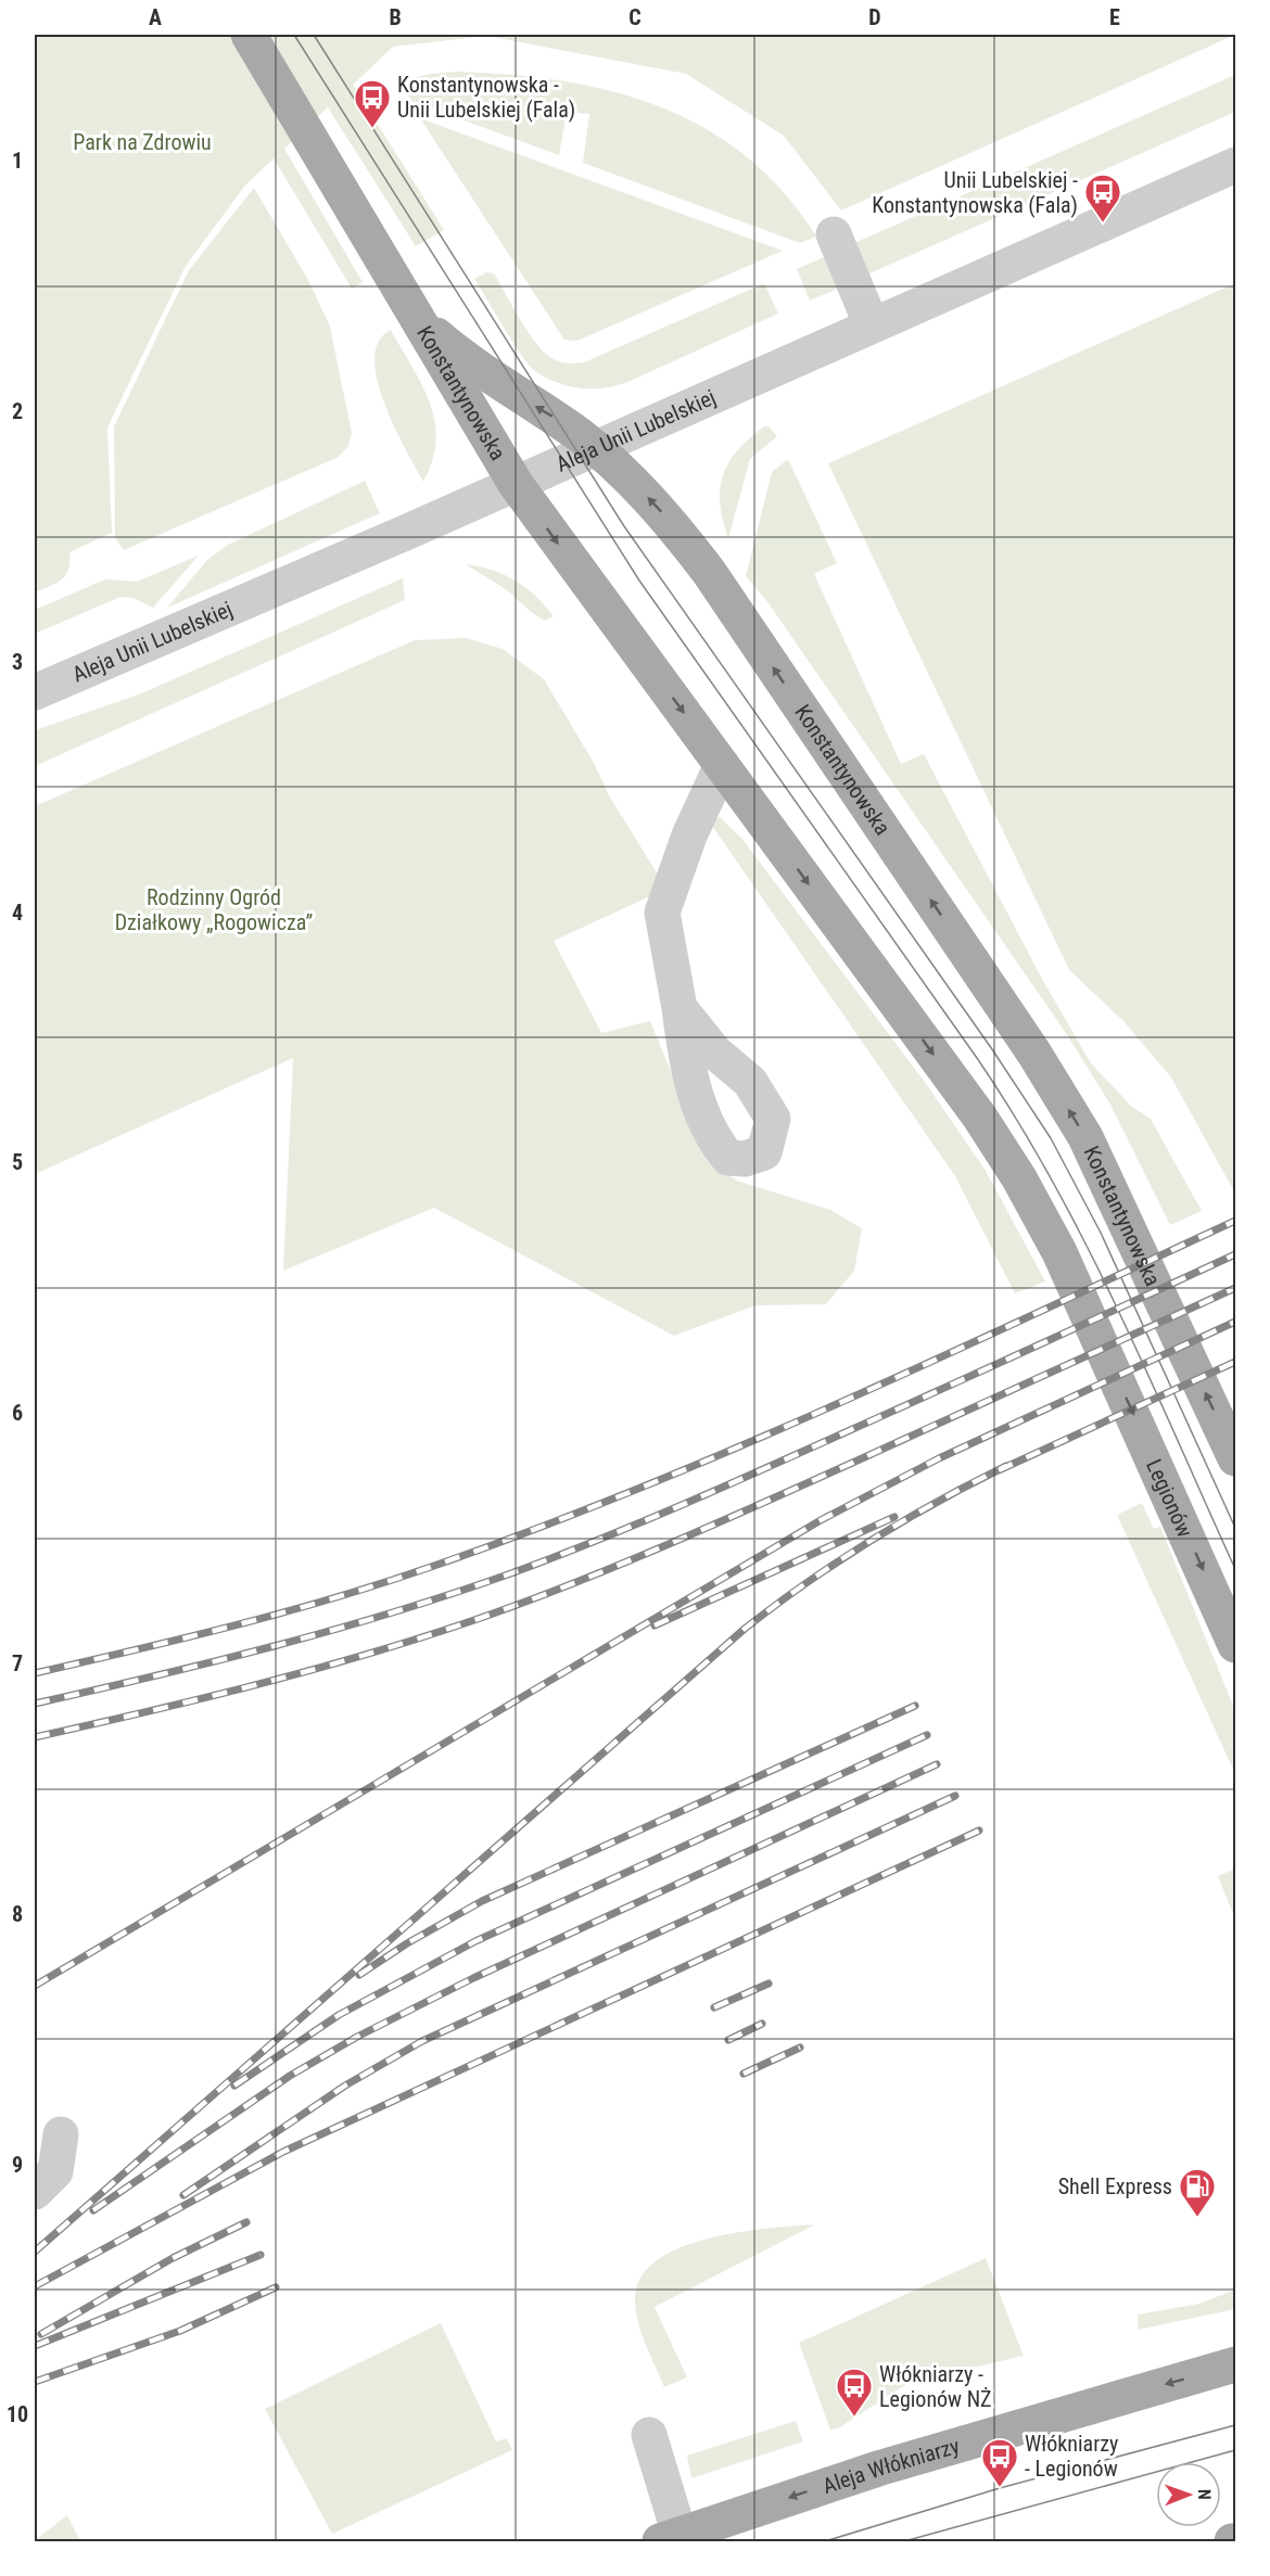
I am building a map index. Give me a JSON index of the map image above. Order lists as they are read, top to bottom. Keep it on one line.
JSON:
{"streets":{"main road":["Konstantynowska","Legionów","Aleja Włókniarzy"],"street":["Aleja Unii Lubelskiej"]},"crossings":[["Konstantynowska","Aleja Unii Lubelskiej"],["Konstantynowska","Legionów"]],"one_way":["Legionów","Aleja Włókniarzy"],"parks":["Park na Zdrowiu","Rodzinny Ogród Działkowy „Rogowicza”"],"places":{"bus stop":["Konstantynowska - Unii Lubelskiej (Fala)","Unii Lubelskiej - Konstantynowska (Fala)","Włókniarzy - Legionów NŻ","Włókniarzy - Legionów"],"fuel station":["Shell Express"]},"north":"right","grid":{"columns":["A","B","C","D","E"],"rows":["1","2","3","4","5","6","7","8","9","10"]}}
